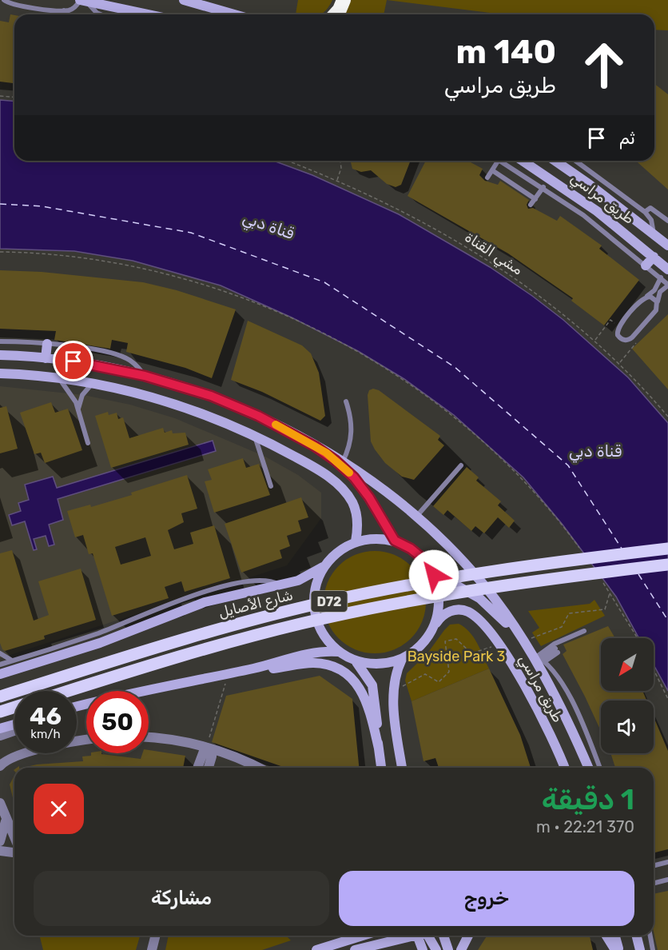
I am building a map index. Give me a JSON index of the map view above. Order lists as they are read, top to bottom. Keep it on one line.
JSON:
{"streets":{"main road":["طريق مراسي","D72","شارع الأصايل"],"path":["مشي القناة"]},"crossings":[["طريق مراسي","شارع الأصايل"]],"water":["قناة دبي"],"parks":["Bayside Park 3"],"north":"bottom left","page":{"turn":["140 m","طريق مراسي"],"then":"ثم","speed":"46 km/h","limit":"50","heading":["1 دقيقة","370 m · 22:21"],"buttons":["خروج","مشاركة"]}}
